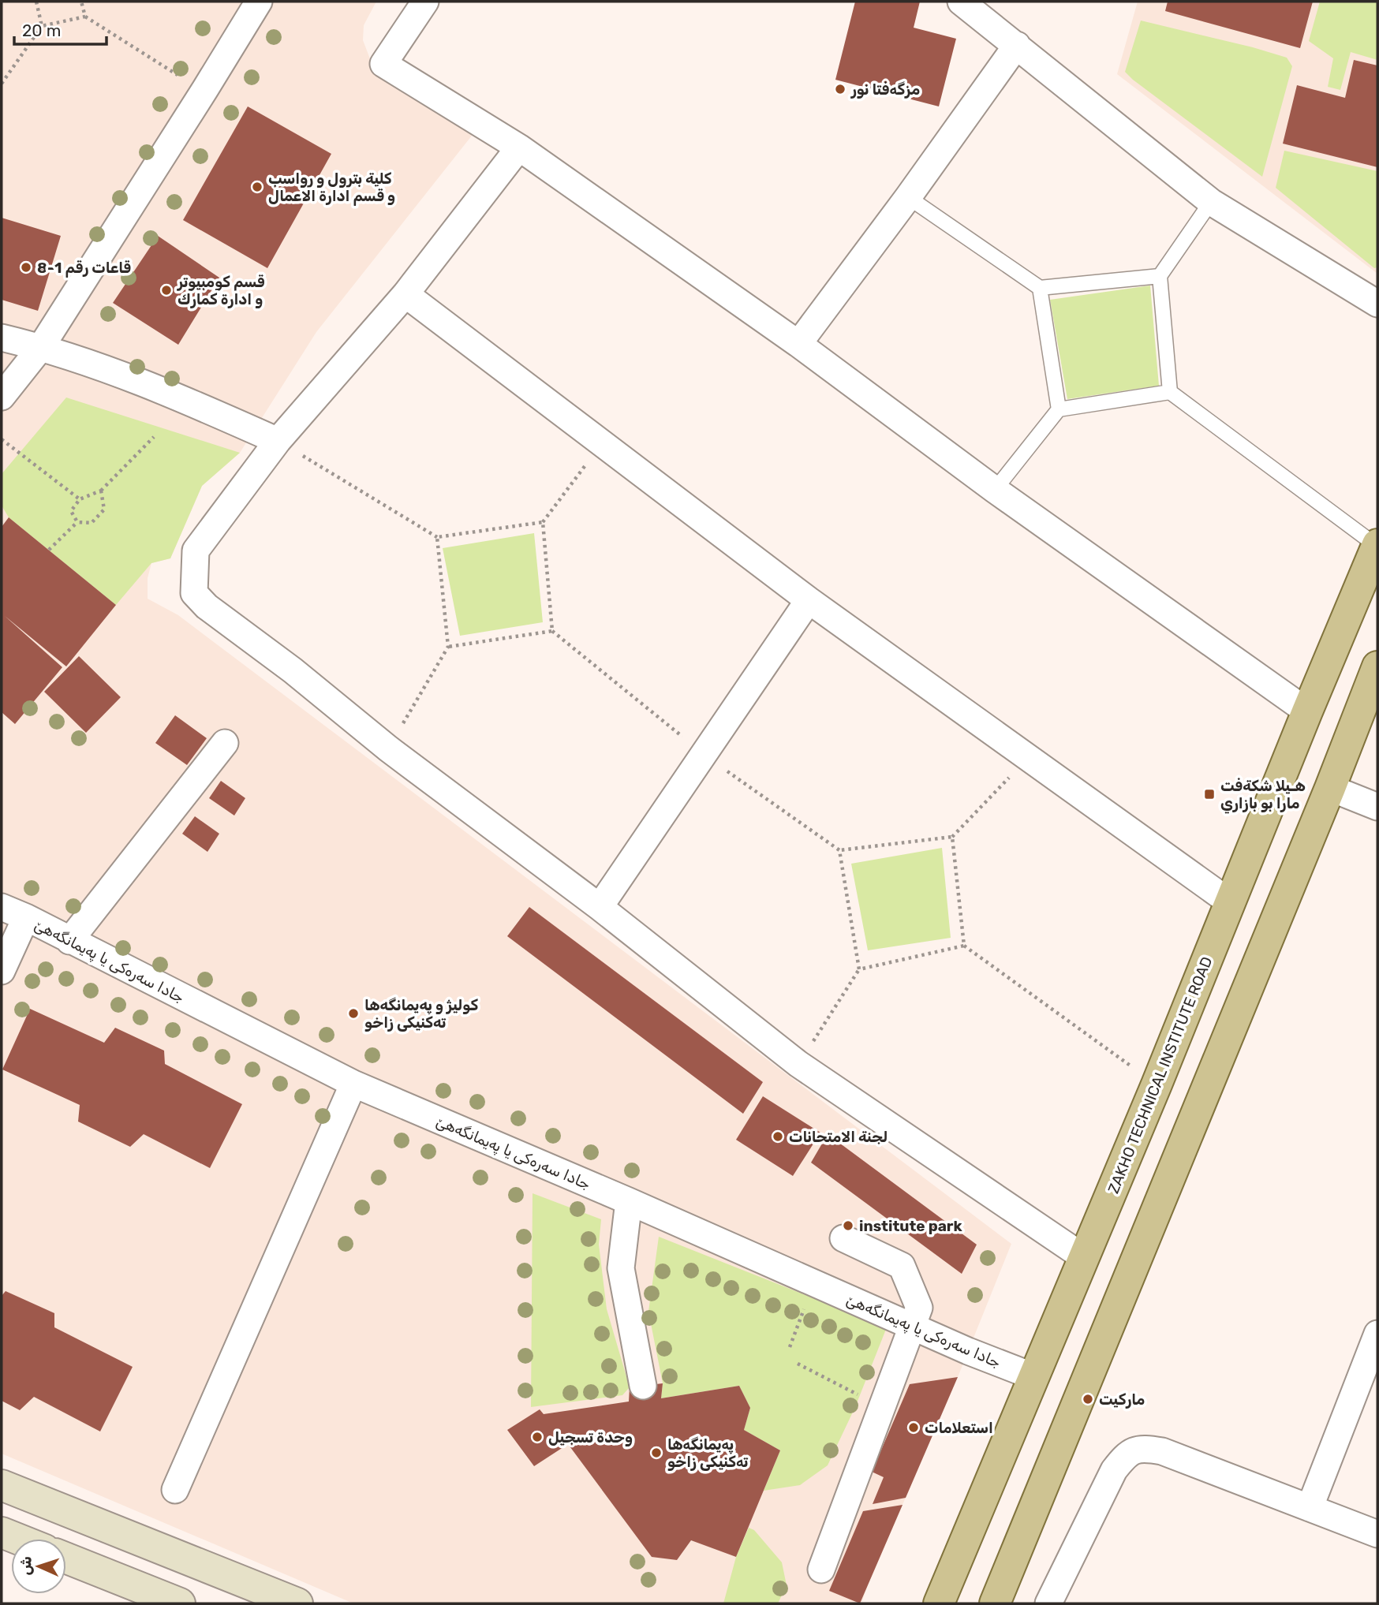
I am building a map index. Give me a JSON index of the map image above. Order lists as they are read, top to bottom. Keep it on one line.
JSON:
{"streets":{"main road":["ZAKHO TECHNICAL INSTITUTE ROAD"],"street":["جادا سه‌ره‌كى يا په‌يمانگه‌هێ"]},"crossings":[["جادا سه‌ره‌كى يا په‌يمانگه‌هێ","ZAKHO TECHNICAL INSTITUTE ROAD"]],"places":{"other":["مزگەفتا نور","كلية بترول و رواسب و قسم ادارة الاعمال","قاعات رقم 1-8","قسم کومبیوتر و ادارة كمارك","كوليژ و په‌يمانگه‌ها ته‌كنيكى زاخو","لجنة الامتحانات","institute park","ماركيت","استعلامات","وحدة تسجيل","پەیمانگەها تەکنیکی زاخو"],"transit":["هـيلا شكةفت مارا بو بازاري"]},"scale_bar":"20 m","north":"left"}
